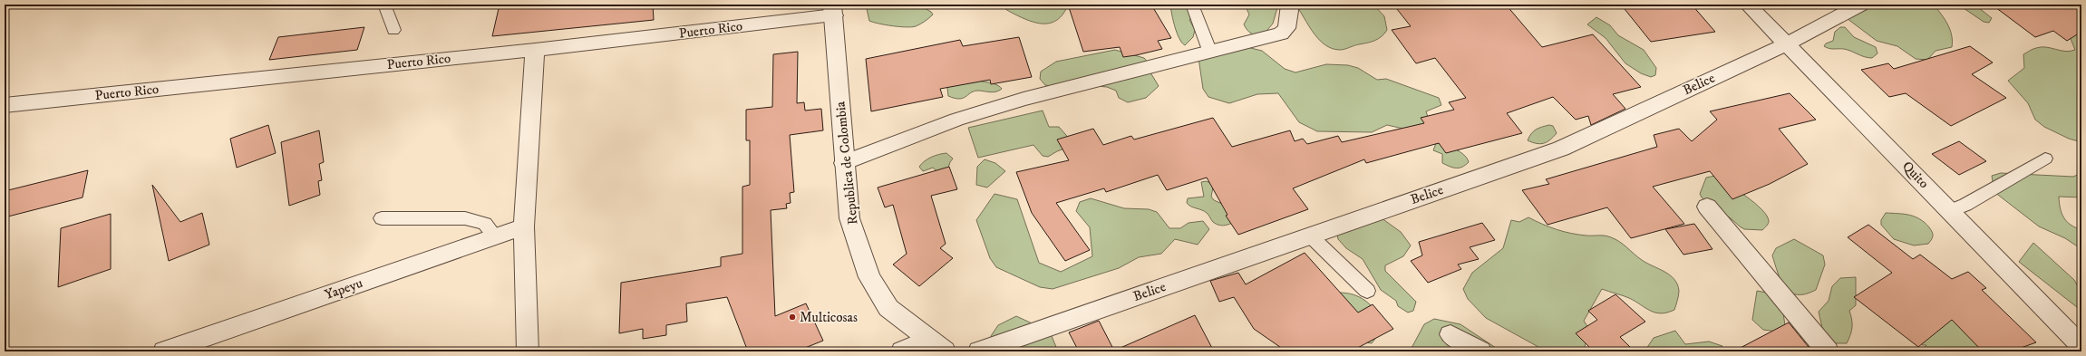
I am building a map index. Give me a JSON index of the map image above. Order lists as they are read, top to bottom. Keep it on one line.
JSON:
{"streets":{"street":["Puerto Rico","Belice","Republica de Colombia","Quito","Yapeyu"]},"crossings":[["Puerto Rico","Republica de Colombia"],["Belice","Quito"]],"places":["Multicosas"]}
